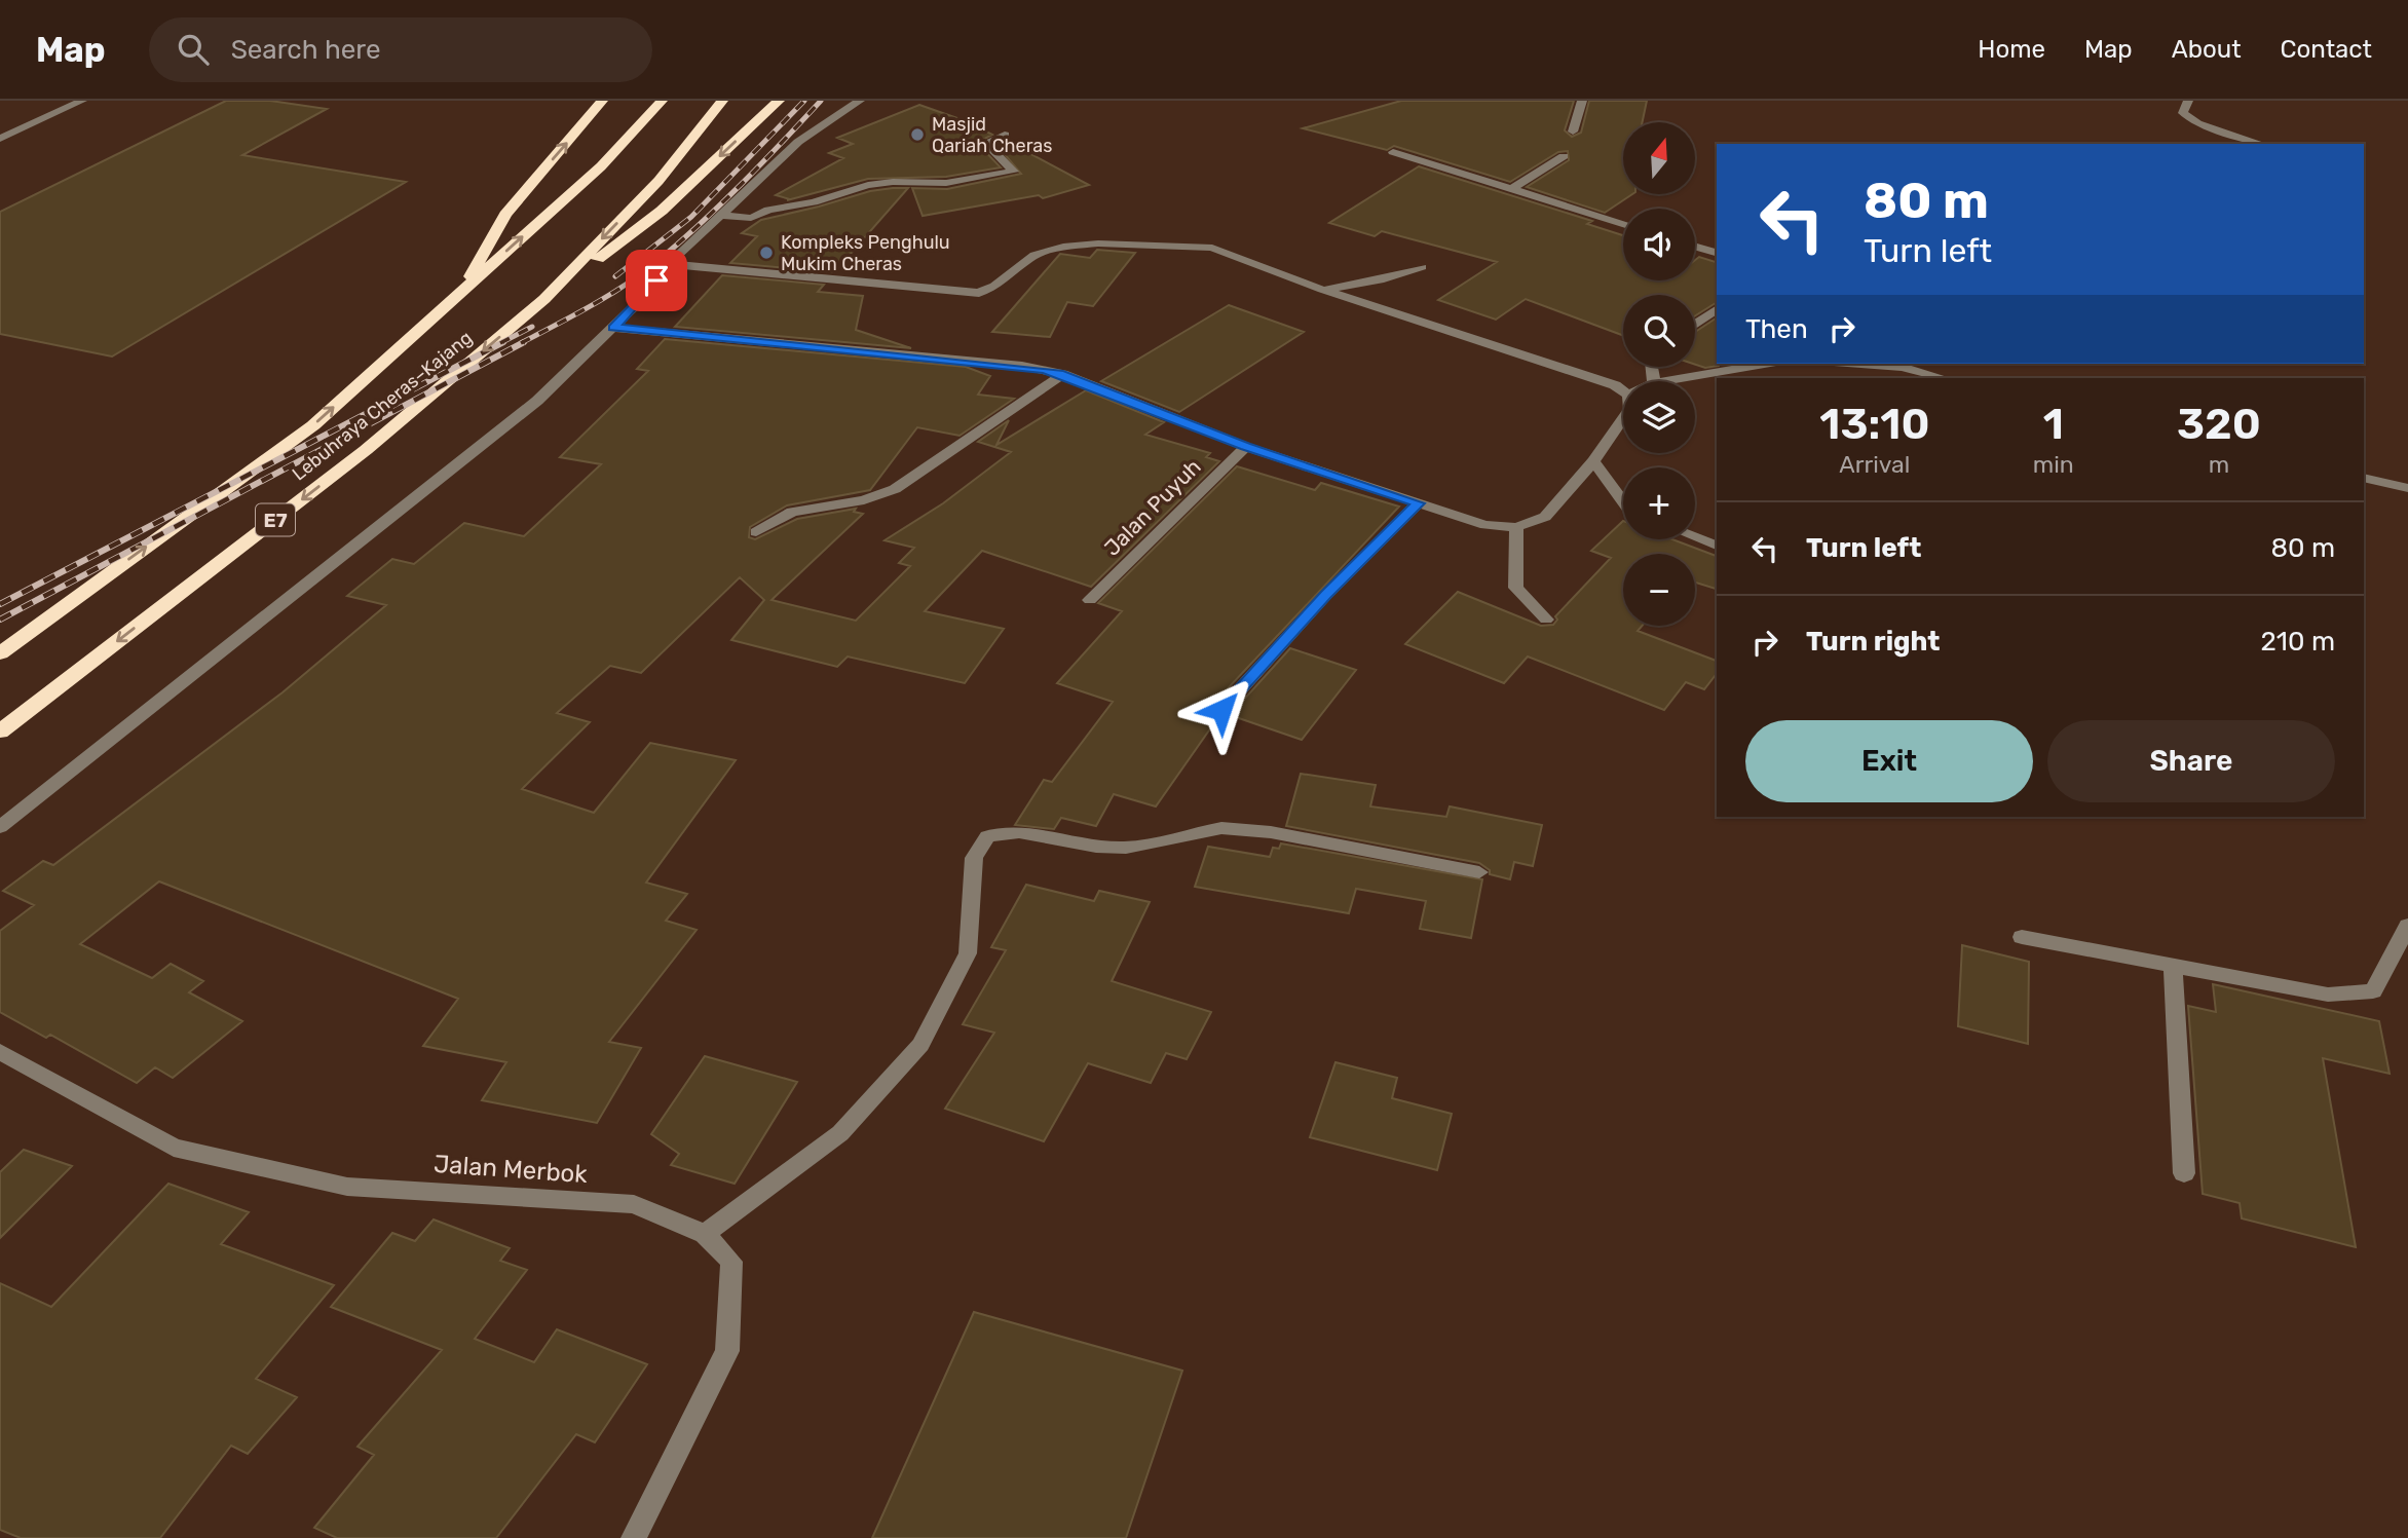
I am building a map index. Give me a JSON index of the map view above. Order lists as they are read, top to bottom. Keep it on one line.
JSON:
{"streets":{"highway":["Lebuhraya Cheras–Kajang","E7"],"street":["Jalan Puyuh","Jalan Merbok"]},"places":["Masjid Qariah Cheras","Kompleks Penghulu Mukim Cheras"],"north":"top","page":{"header":"Map","search":"Search here","nav":["Home","Map","About","Contact"],"map_buttons":["+","−"],"turn":["80 m","Turn left"],"then":"Then","eta":["13:10","Arrival","1","min","320","m"],"list":[{"name":"Turn left","value":"80 m"},{"name":"Turn right","value":"210 m"}],"buttons":["Exit","Share"]}}
